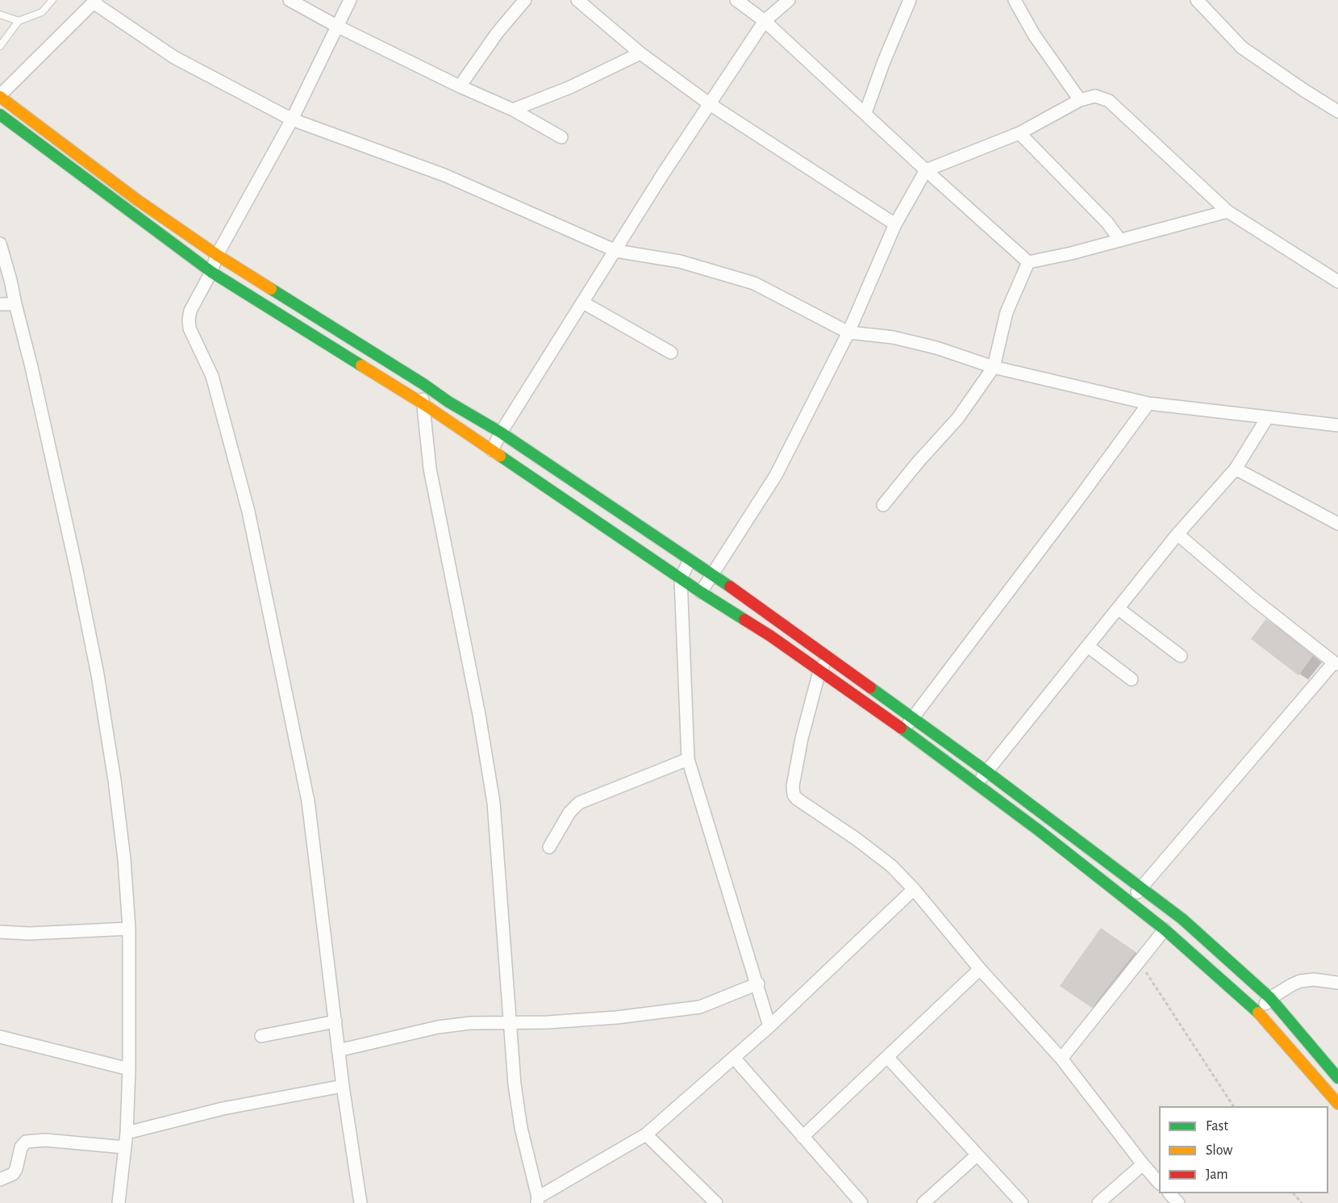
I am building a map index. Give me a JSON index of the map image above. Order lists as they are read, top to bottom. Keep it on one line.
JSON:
{"legend":["Fast","Slow","Jam"]}
